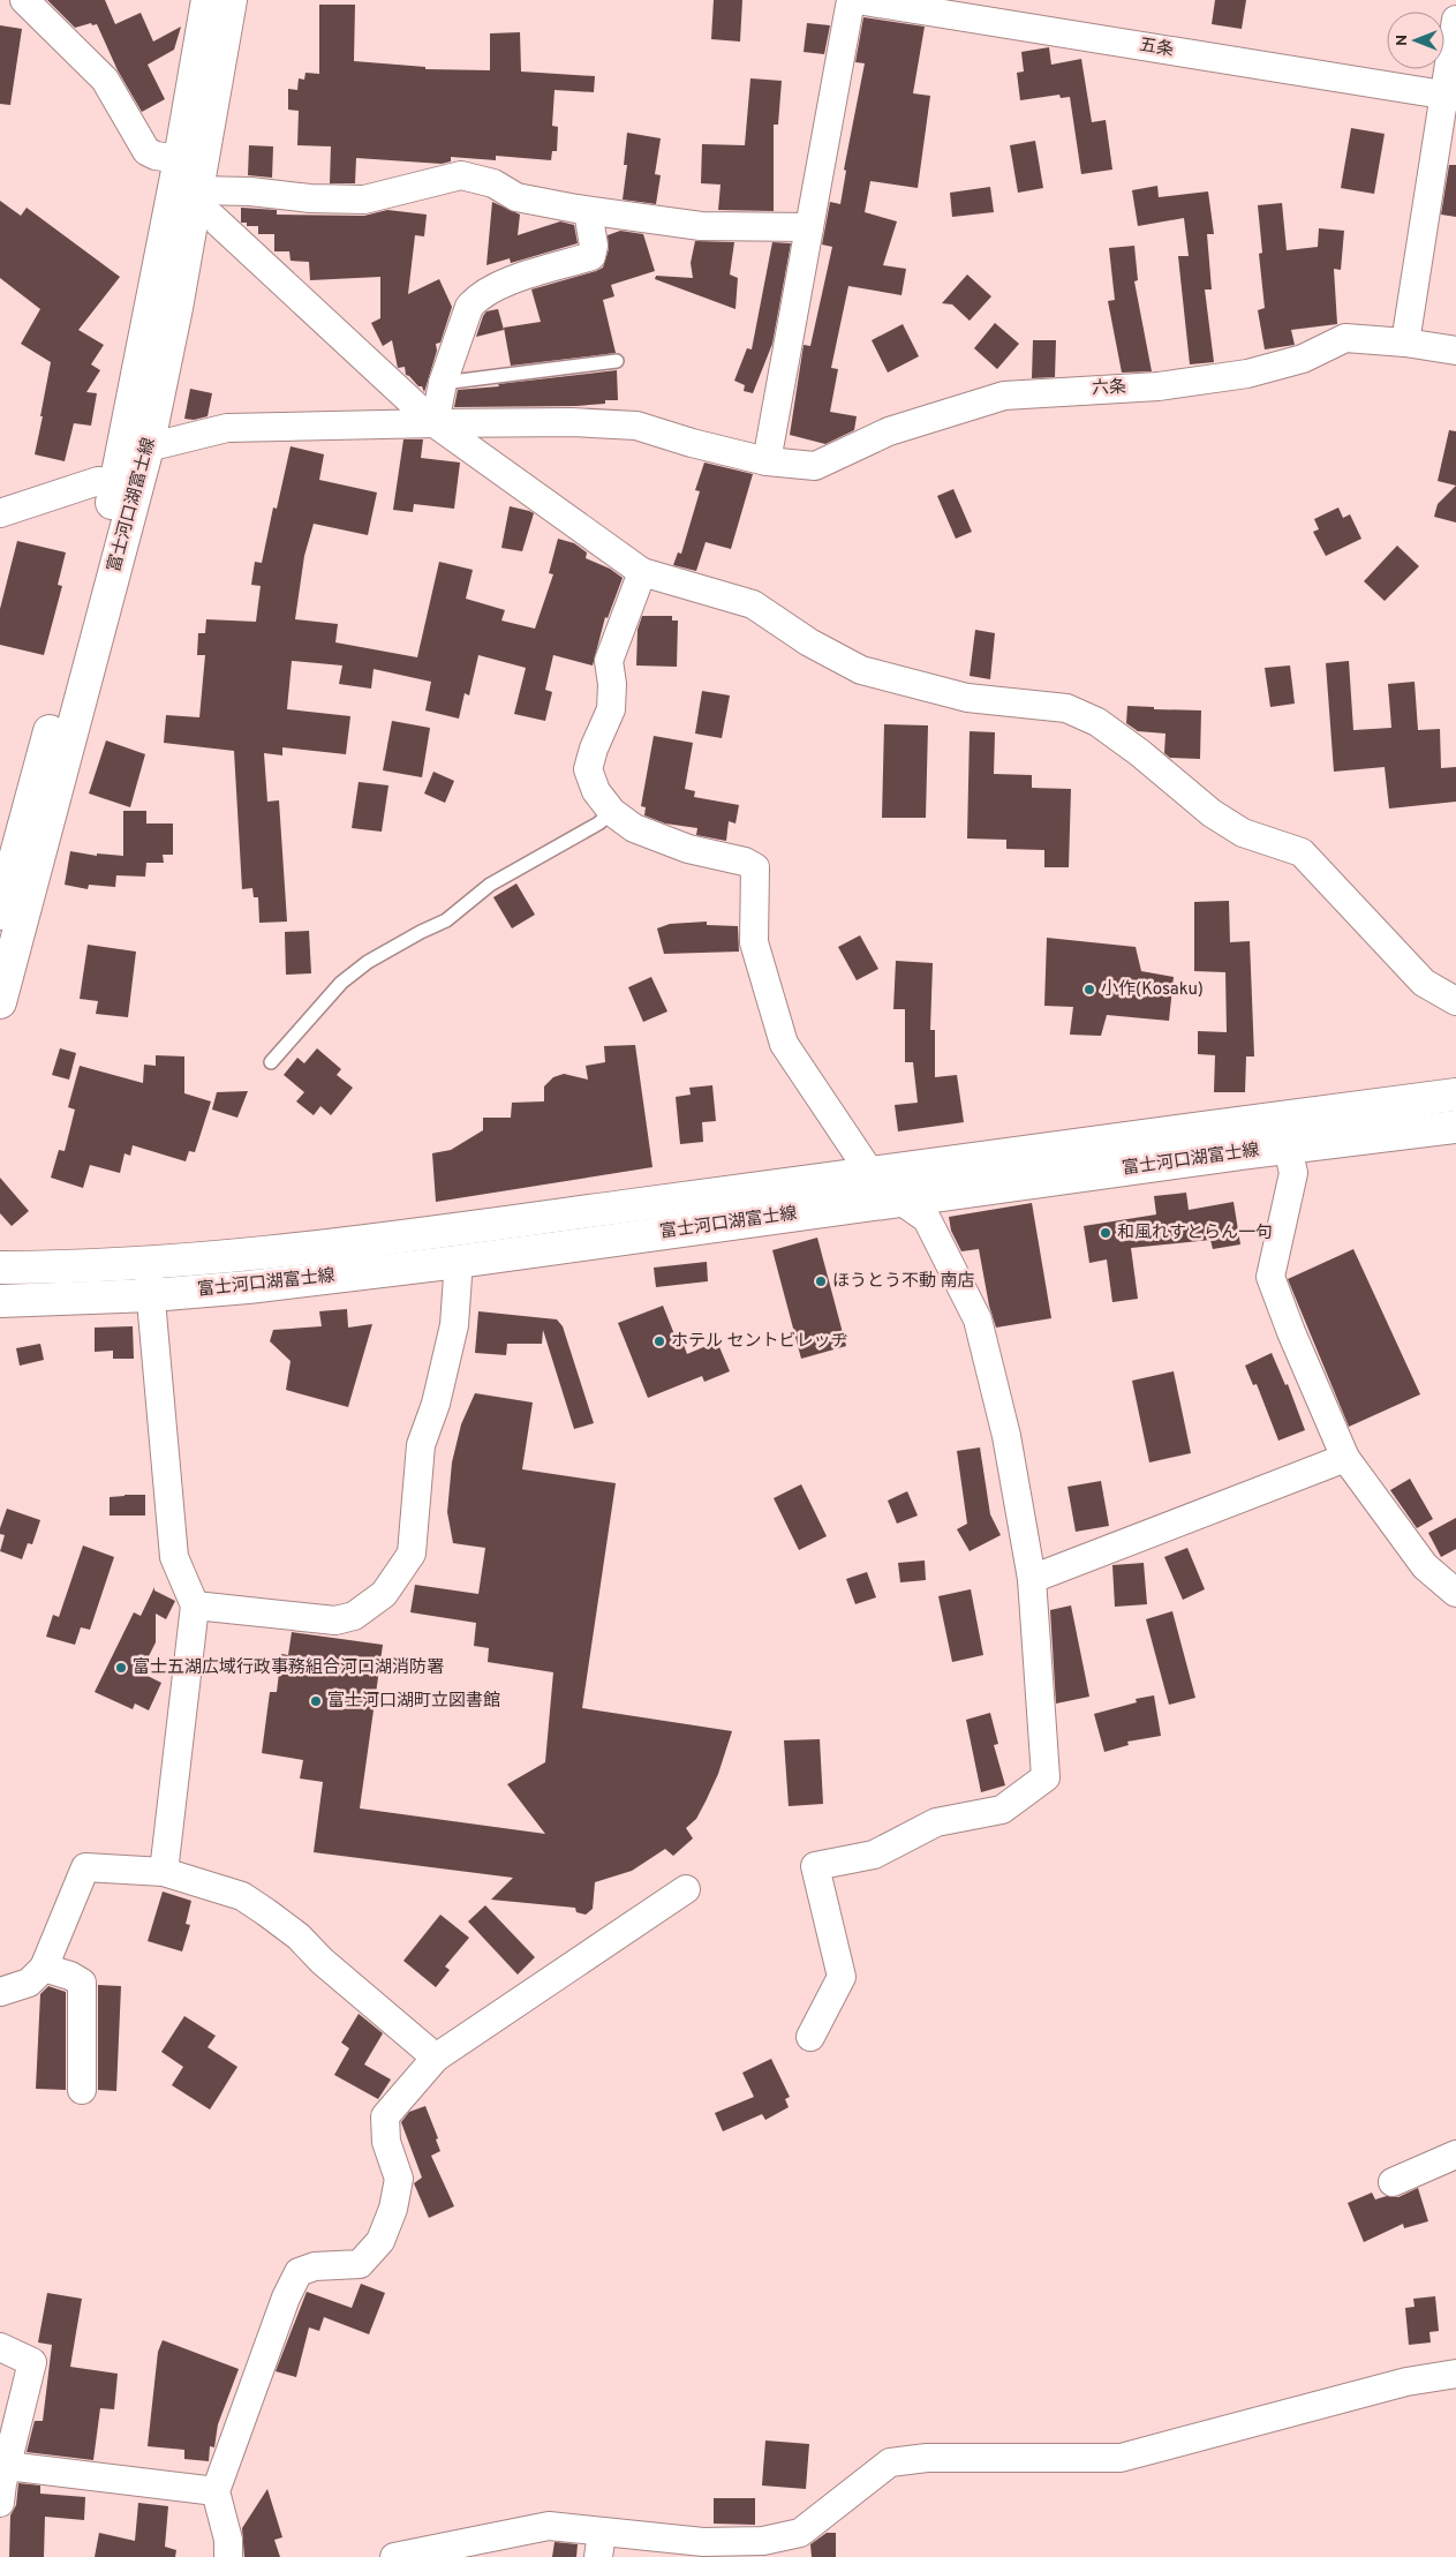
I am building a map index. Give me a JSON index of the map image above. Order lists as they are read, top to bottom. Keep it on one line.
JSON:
{"streets":{"main road":["富士河口湖富士線"],"street":["五条","六条"]},"crossings":[["六条","富士河口湖富士線"]],"places":["小作(Kosaku)","和風れすとらん一句","ほうとう不動 南店","ホテル セントビレッヂ","富士五湖広域行政事務組合河口湖消防署","富士河口湖町立図書館"],"north":"left"}
